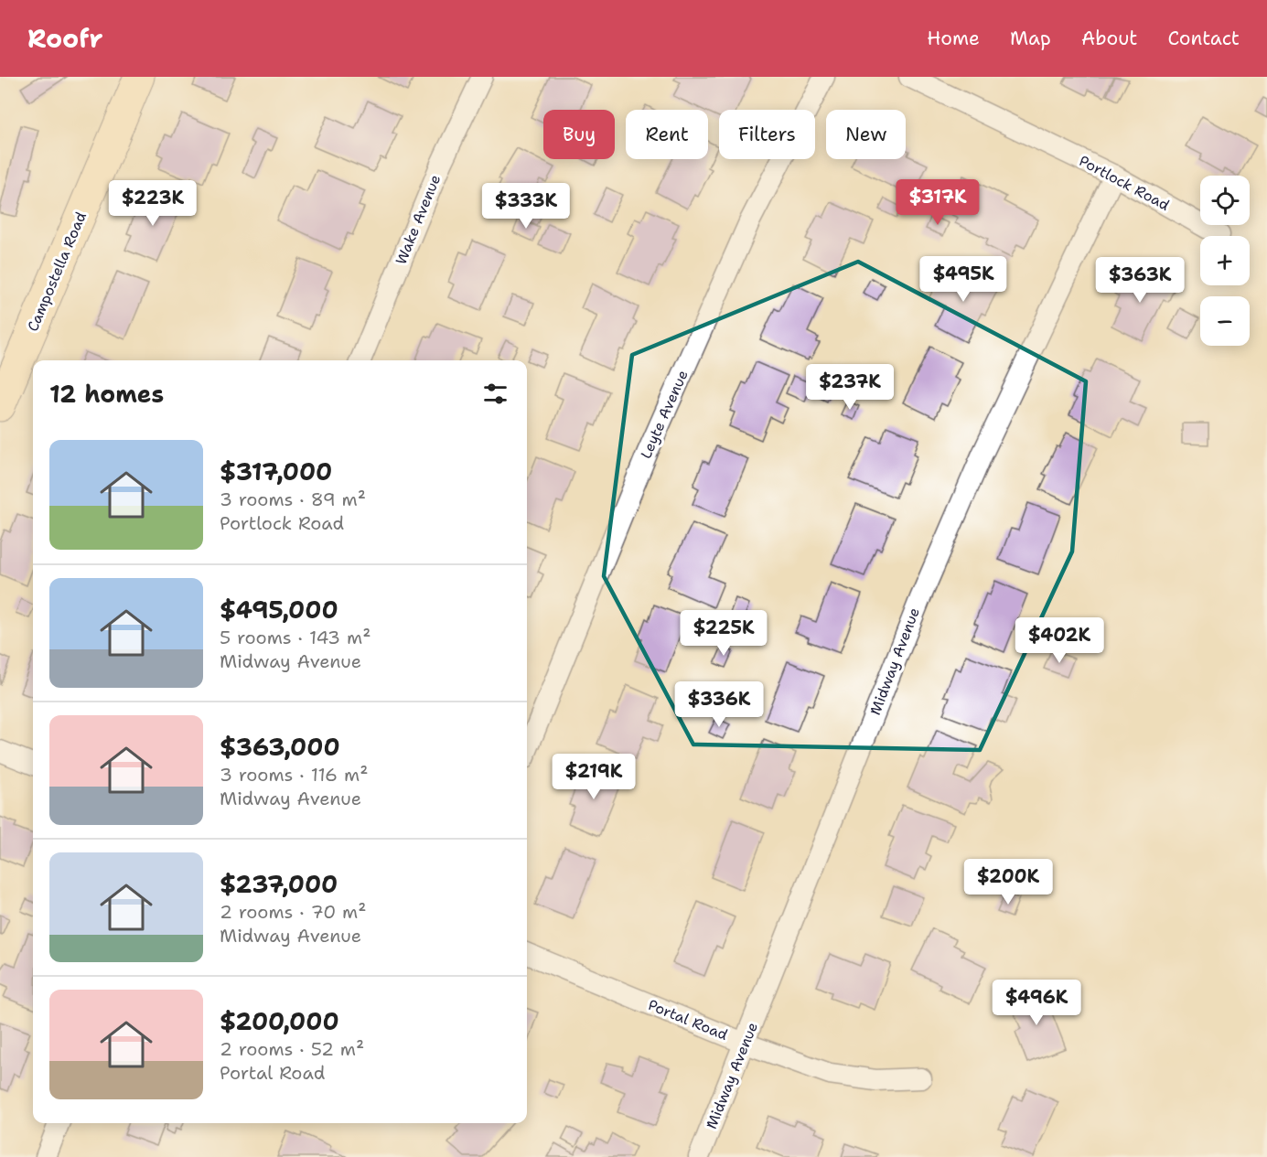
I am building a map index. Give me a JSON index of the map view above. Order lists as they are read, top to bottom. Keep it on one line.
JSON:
{"streets":{"main road":["Campostella Road"],"street":["Portlock Road","Wake Avenue","Leyte Avenue","Midway Avenue","Portal Road"]},"crossings":[["Portlock Road","Midway Avenue"],["Midway Avenue","Portal Road"]],"page":{"header":"Roofr","nav":["Home","Map","About","Contact"],"chip":["Buy","Rent","Filters","New"],"map_buttons":["+","−"],"price":["$317K","$223K","$333K","$495K","$363K","$237K","$225K","$402K","$336K","$219K","$200K","$496K"],"heading":"12 homes","list":[{"name":"$317,000","note":"3 rooms · 89 m² · Portlock Road"},{"name":"$495,000","note":"5 rooms · 143 m² · Midway Avenue"},{"name":"$363,000","note":"3 rooms · 116 m² · Midway Avenue"},{"name":"$237,000","note":"2 rooms · 70 m² · Midway Avenue"},{"name":"$200,000","note":"2 rooms · 52 m² · Portal Road"}]}}
